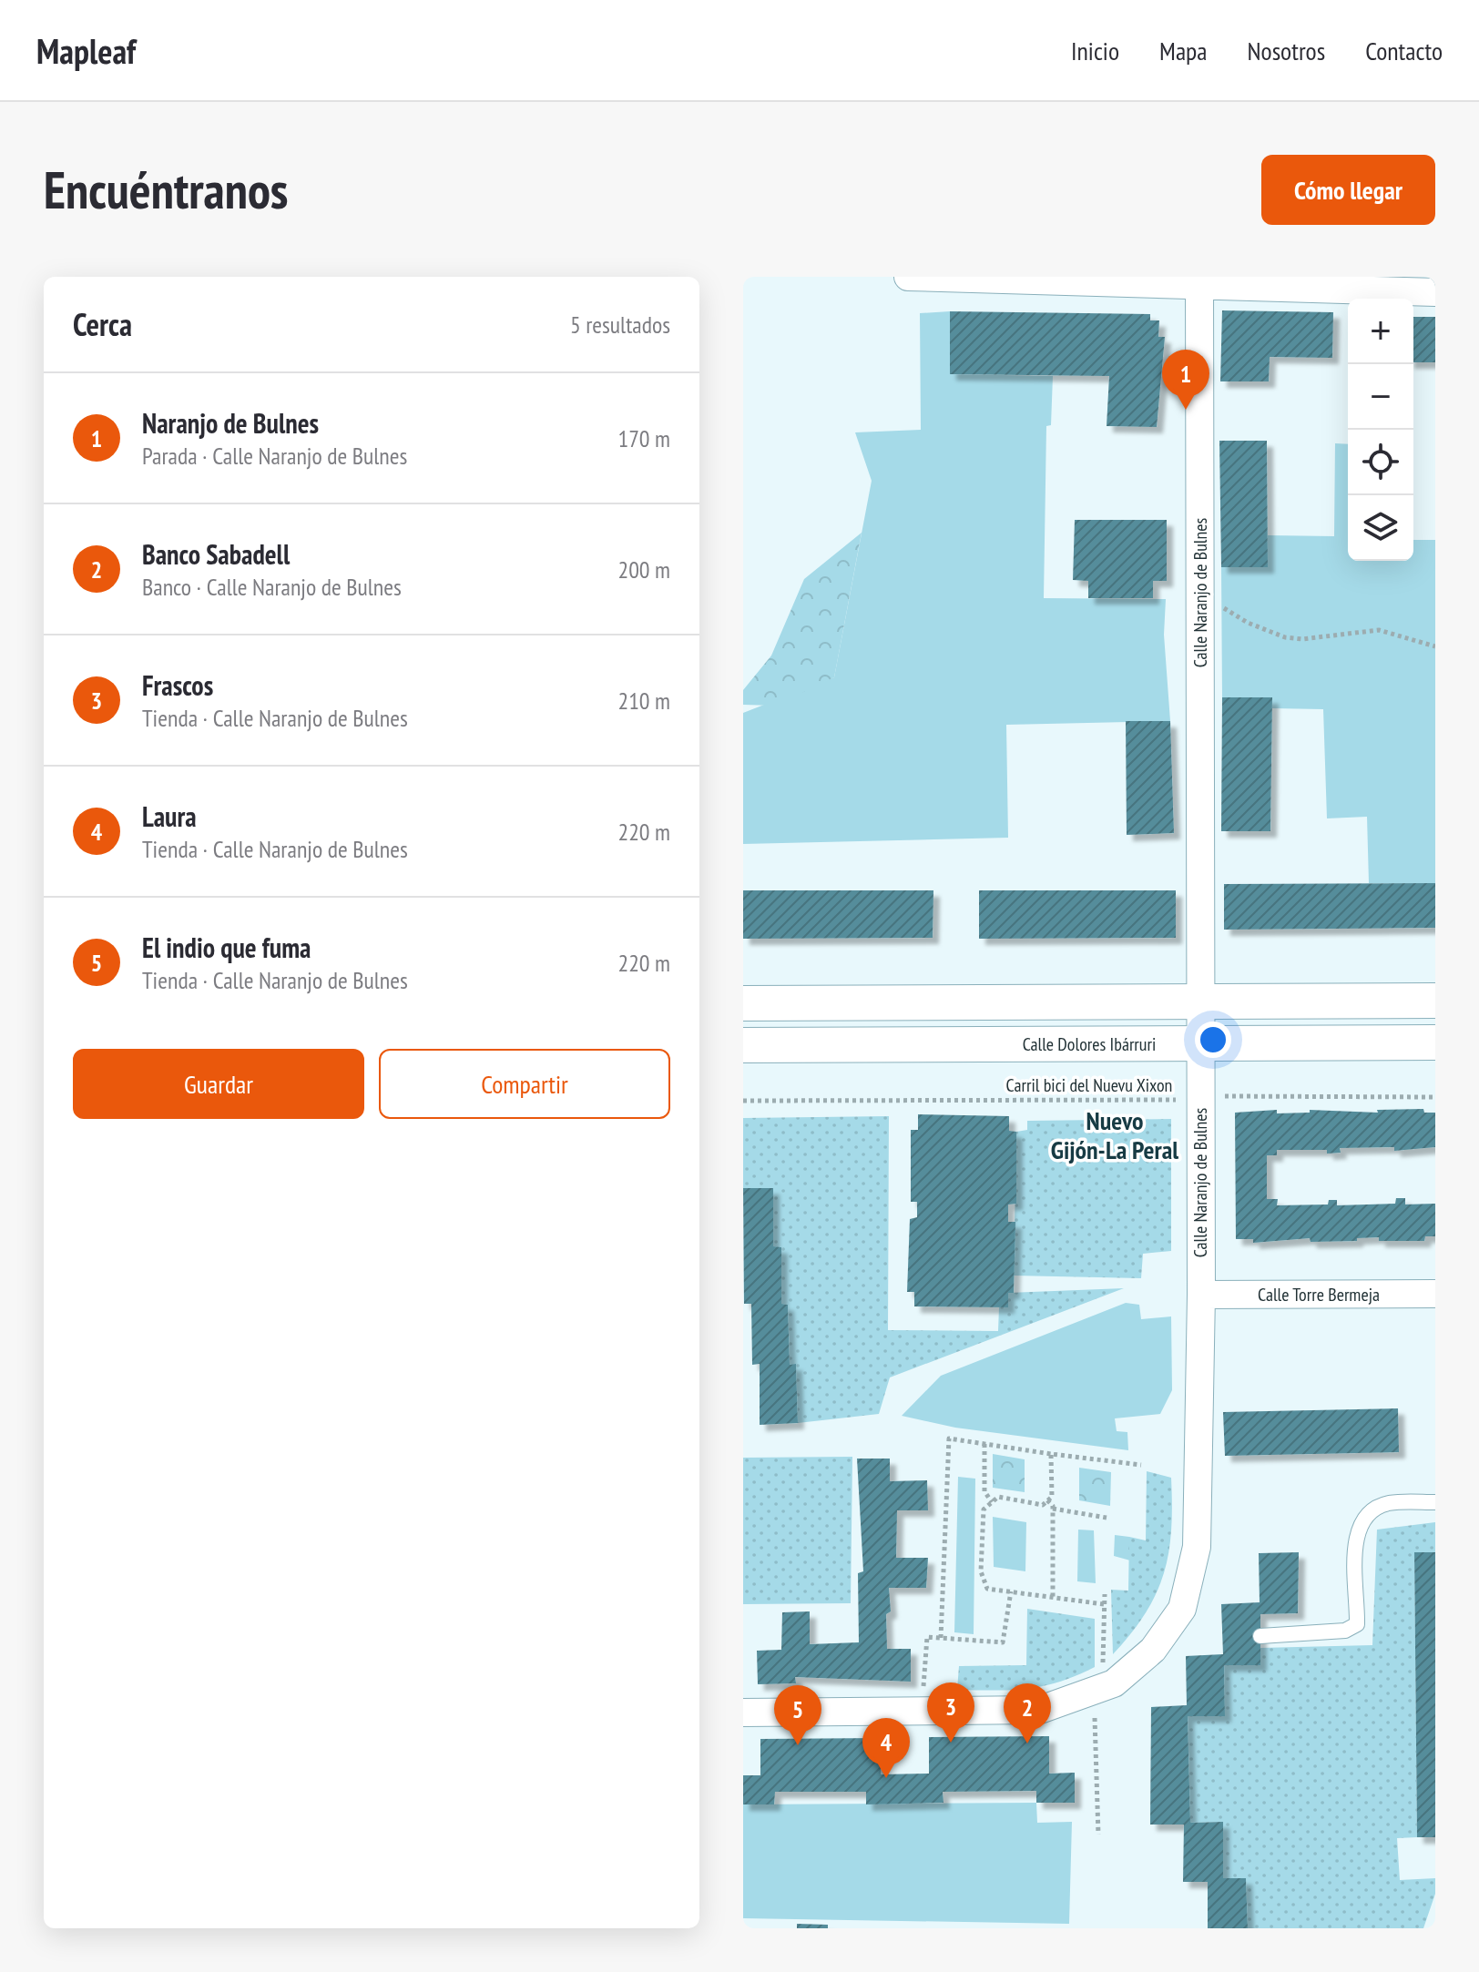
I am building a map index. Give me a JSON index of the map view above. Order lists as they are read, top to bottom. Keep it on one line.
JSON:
{"streets":{"street":["Calle Naranjo de Bulnes","Calle Dolores Ibárruri","Calle Torre Bermeja"],"path":["Carril bici del Nuevu Xixon"]},"crossings":[["Calle Naranjo de Bulnes","Calle Dolores Ibárruri"],["Calle Naranjo de Bulnes","Carril bici del Nuevu Xixon"],["Calle Naranjo de Bulnes","Calle Torre Bermeja"]],"districts":["Nuevo Gijón-La Peral"],"page":{"header":"Mapleaf","nav":["Inicio","Mapa","Nosotros","Contacto"],"buttons":["Cómo llegar",["Guardar","Compartir"]],"title":"Encuéntranos","heading":["Cerca","5 resultados"],"map_buttons":["+","−"],"pins":["1","3","2","5","4"],"list":[{"mark":"1","name":"Naranjo de Bulnes","note":"Parada · Calle Naranjo de Bulnes","value":"170 m"},{"mark":"2","name":"Banco Sabadell","note":"Banco · Calle Naranjo de Bulnes","value":"200 m"},{"mark":"3","name":"Frascos","note":"Tienda · Calle Naranjo de Bulnes","value":"210 m"},{"mark":"4","name":"Laura","note":"Tienda · Calle Naranjo de Bulnes","value":"220 m"},{"mark":"5","name":"El indio que fuma","note":"Tienda · Calle Naranjo de Bulnes","value":"220 m"}]}}
